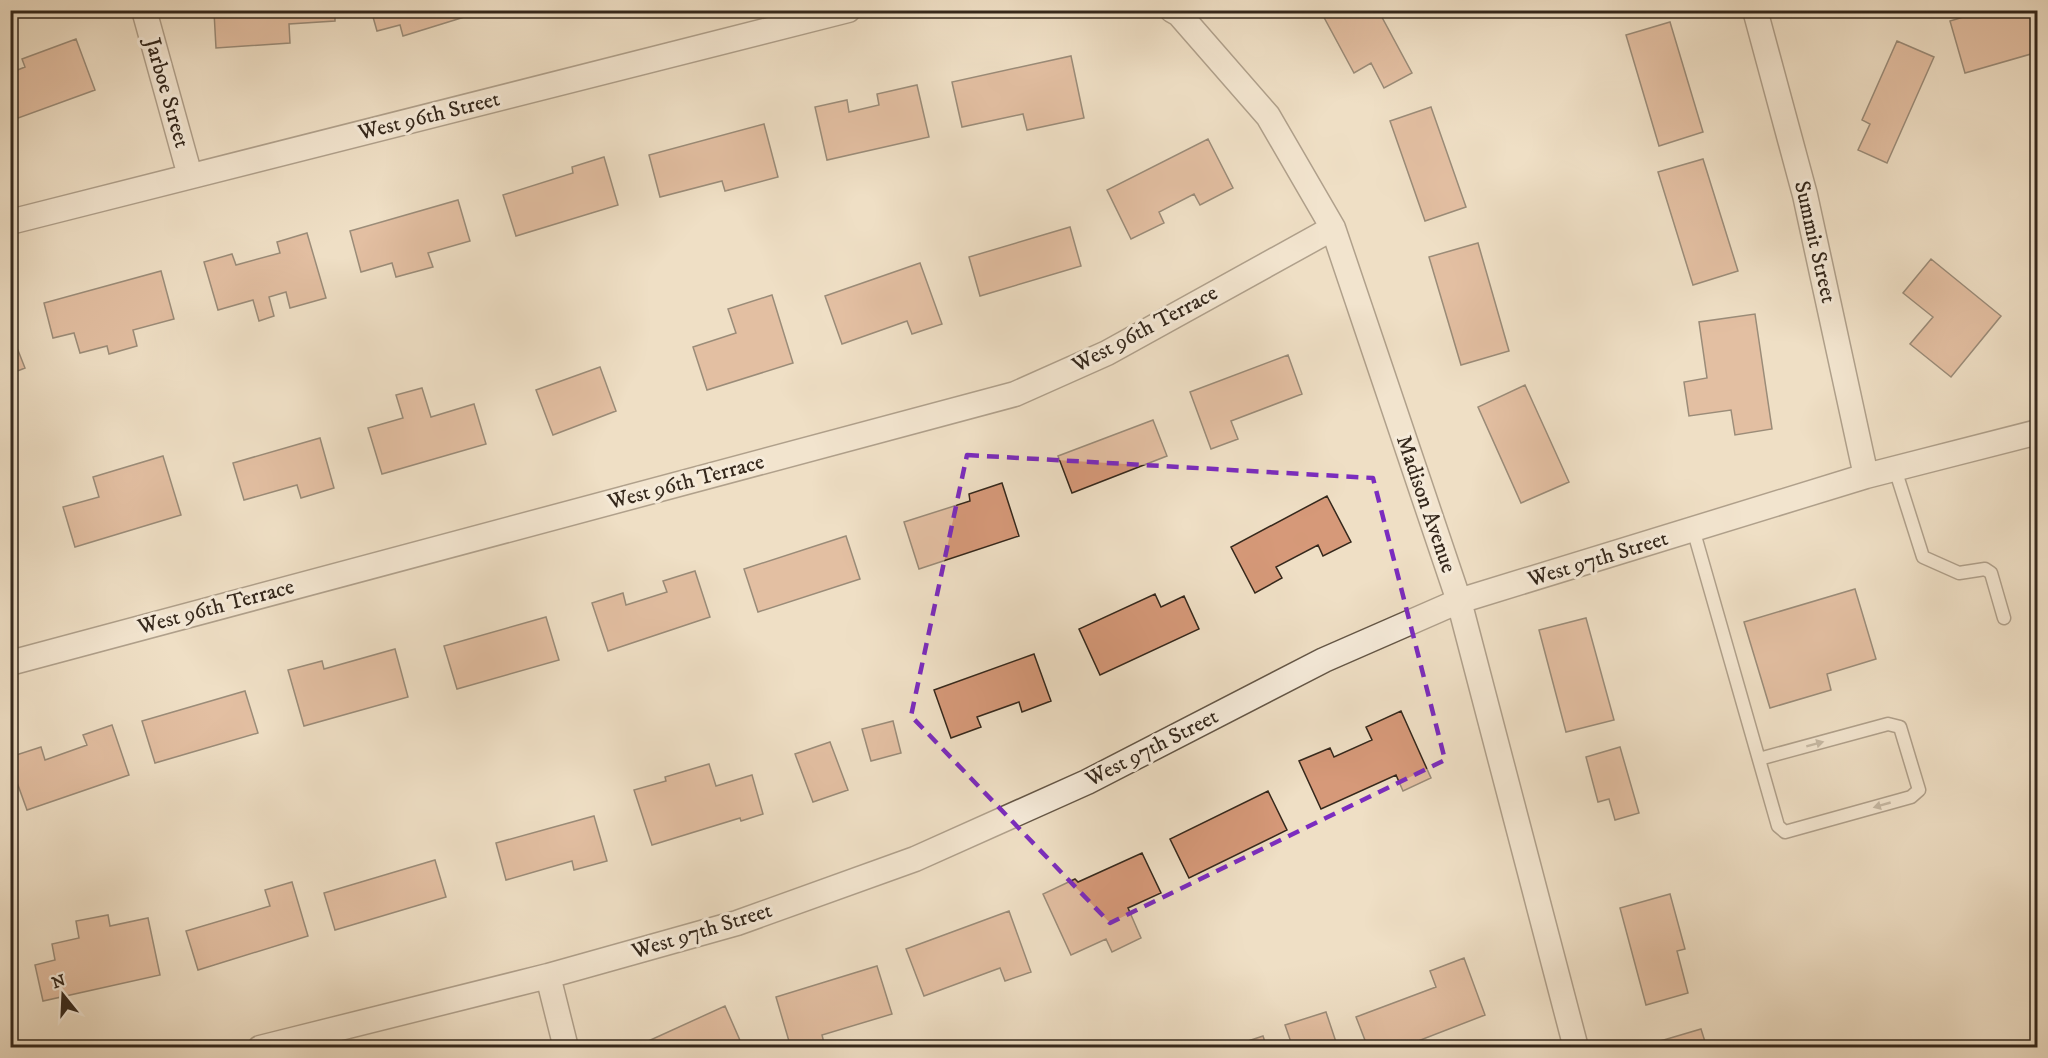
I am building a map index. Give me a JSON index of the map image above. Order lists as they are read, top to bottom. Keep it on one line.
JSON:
{"streets":{"street":["Jarboe Street","West 96th Street","Summit Street","West 96th Terrace","Madison Avenue","West 97th Street"]},"crossings":[["Jarboe Street","West 96th Street"],["Summit Street","West 97th Street"],["West 96th Terrace","Madison Avenue"],["Madison Avenue","West 97th Street"]],"north":"top"}
